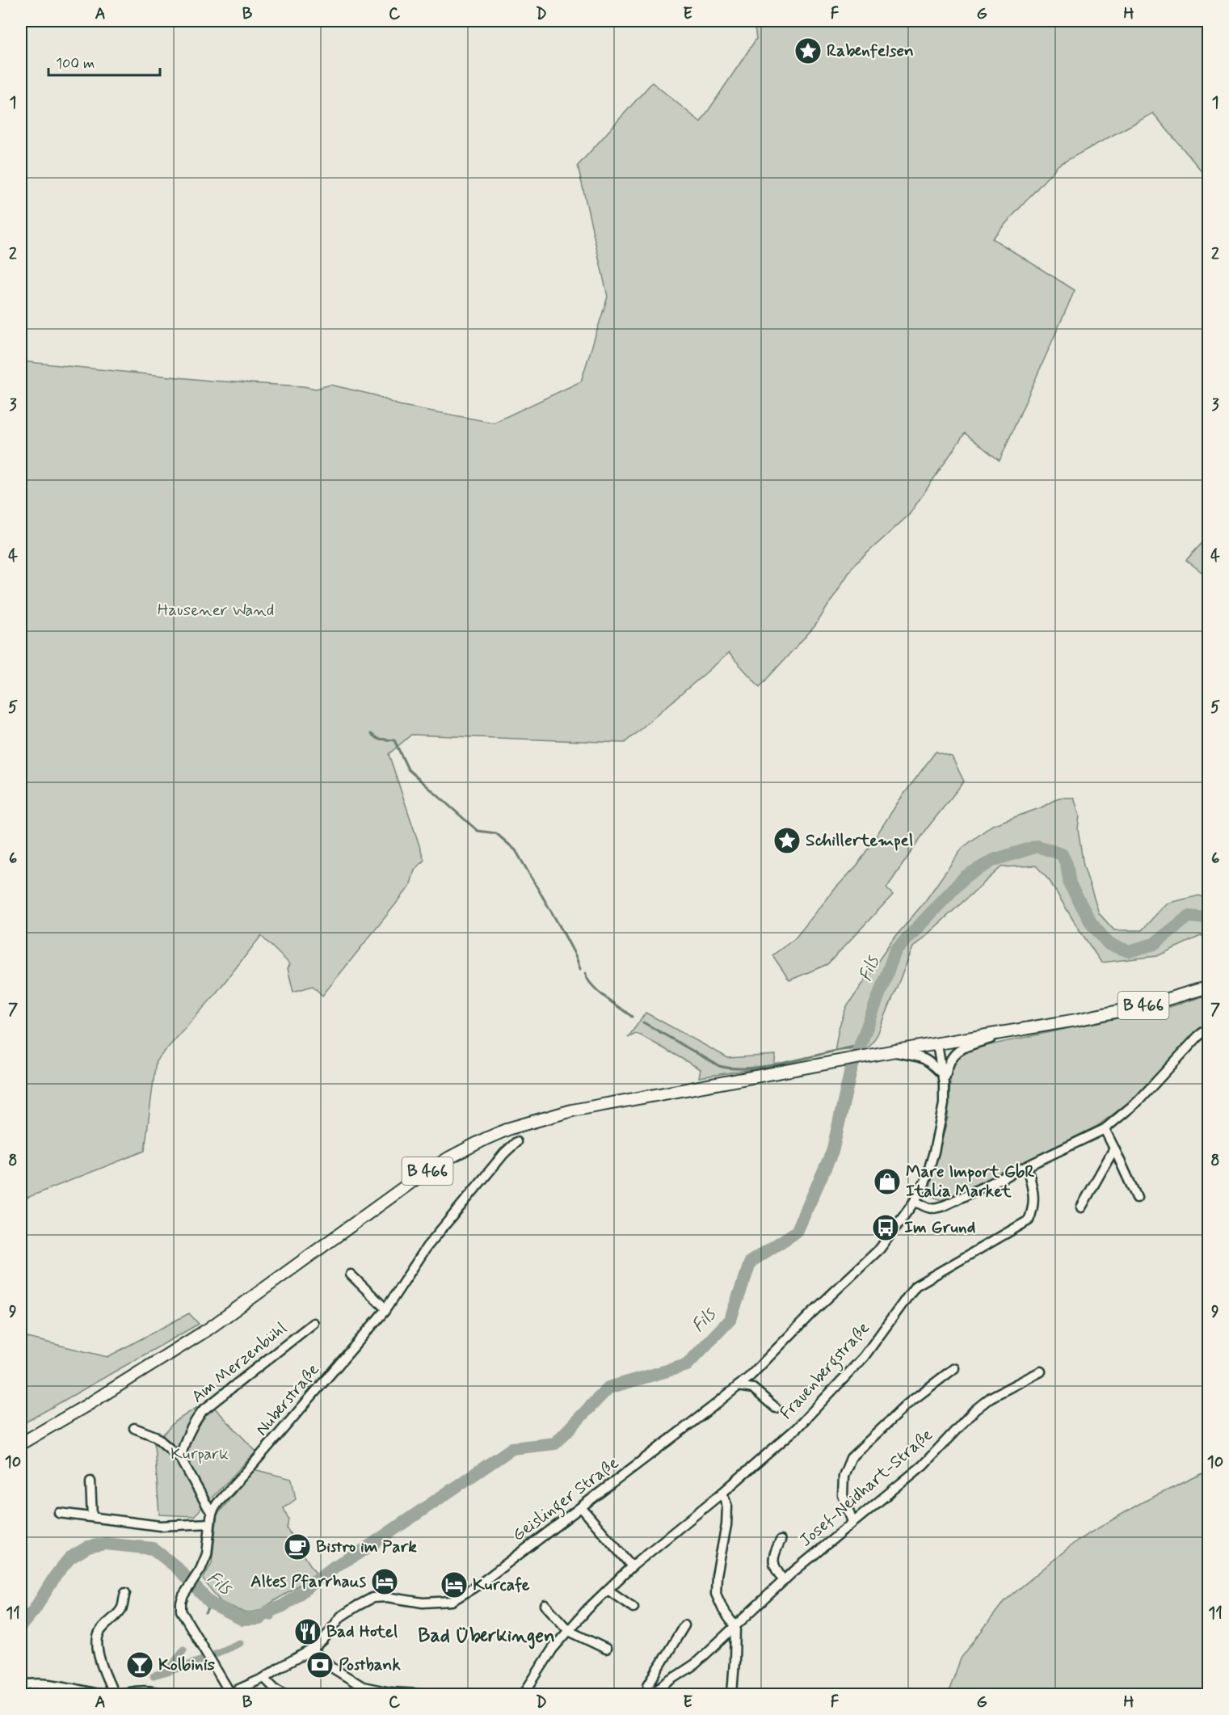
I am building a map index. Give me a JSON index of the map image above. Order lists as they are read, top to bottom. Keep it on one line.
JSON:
{"streets":{"main road":["B 466"],"street":["Am Merzenbühl","Frauenbergstraße","Nuberstraße","Josef-Neidhart-Straße","Geislinger Straße"]},"crossings":[["B 466","Geislinger Straße"]],"districts":["Bad Überkingen"],"water":["Fils"],"parks":["Hausener Wand","Kurpark"],"places":{"place":["Rabenfelsen","Schillertempel"],"shop":["Mare Import GbR Italia Market"],"bus stop":["Im Grund"],"cafe":["Bistro im Park"],"hotel":["Altes Pfarrhaus","Kurcafe"],"restaurant":["Bad Hotel"],"bar":["Kolbinis"],"bank":["Postbank"]},"scale_bar":"100 m","grid":{"columns":["A","B","C","D","E","F","G","H"],"rows":["1","2","3","4","5","6","7","8","9","10","11"]}}
